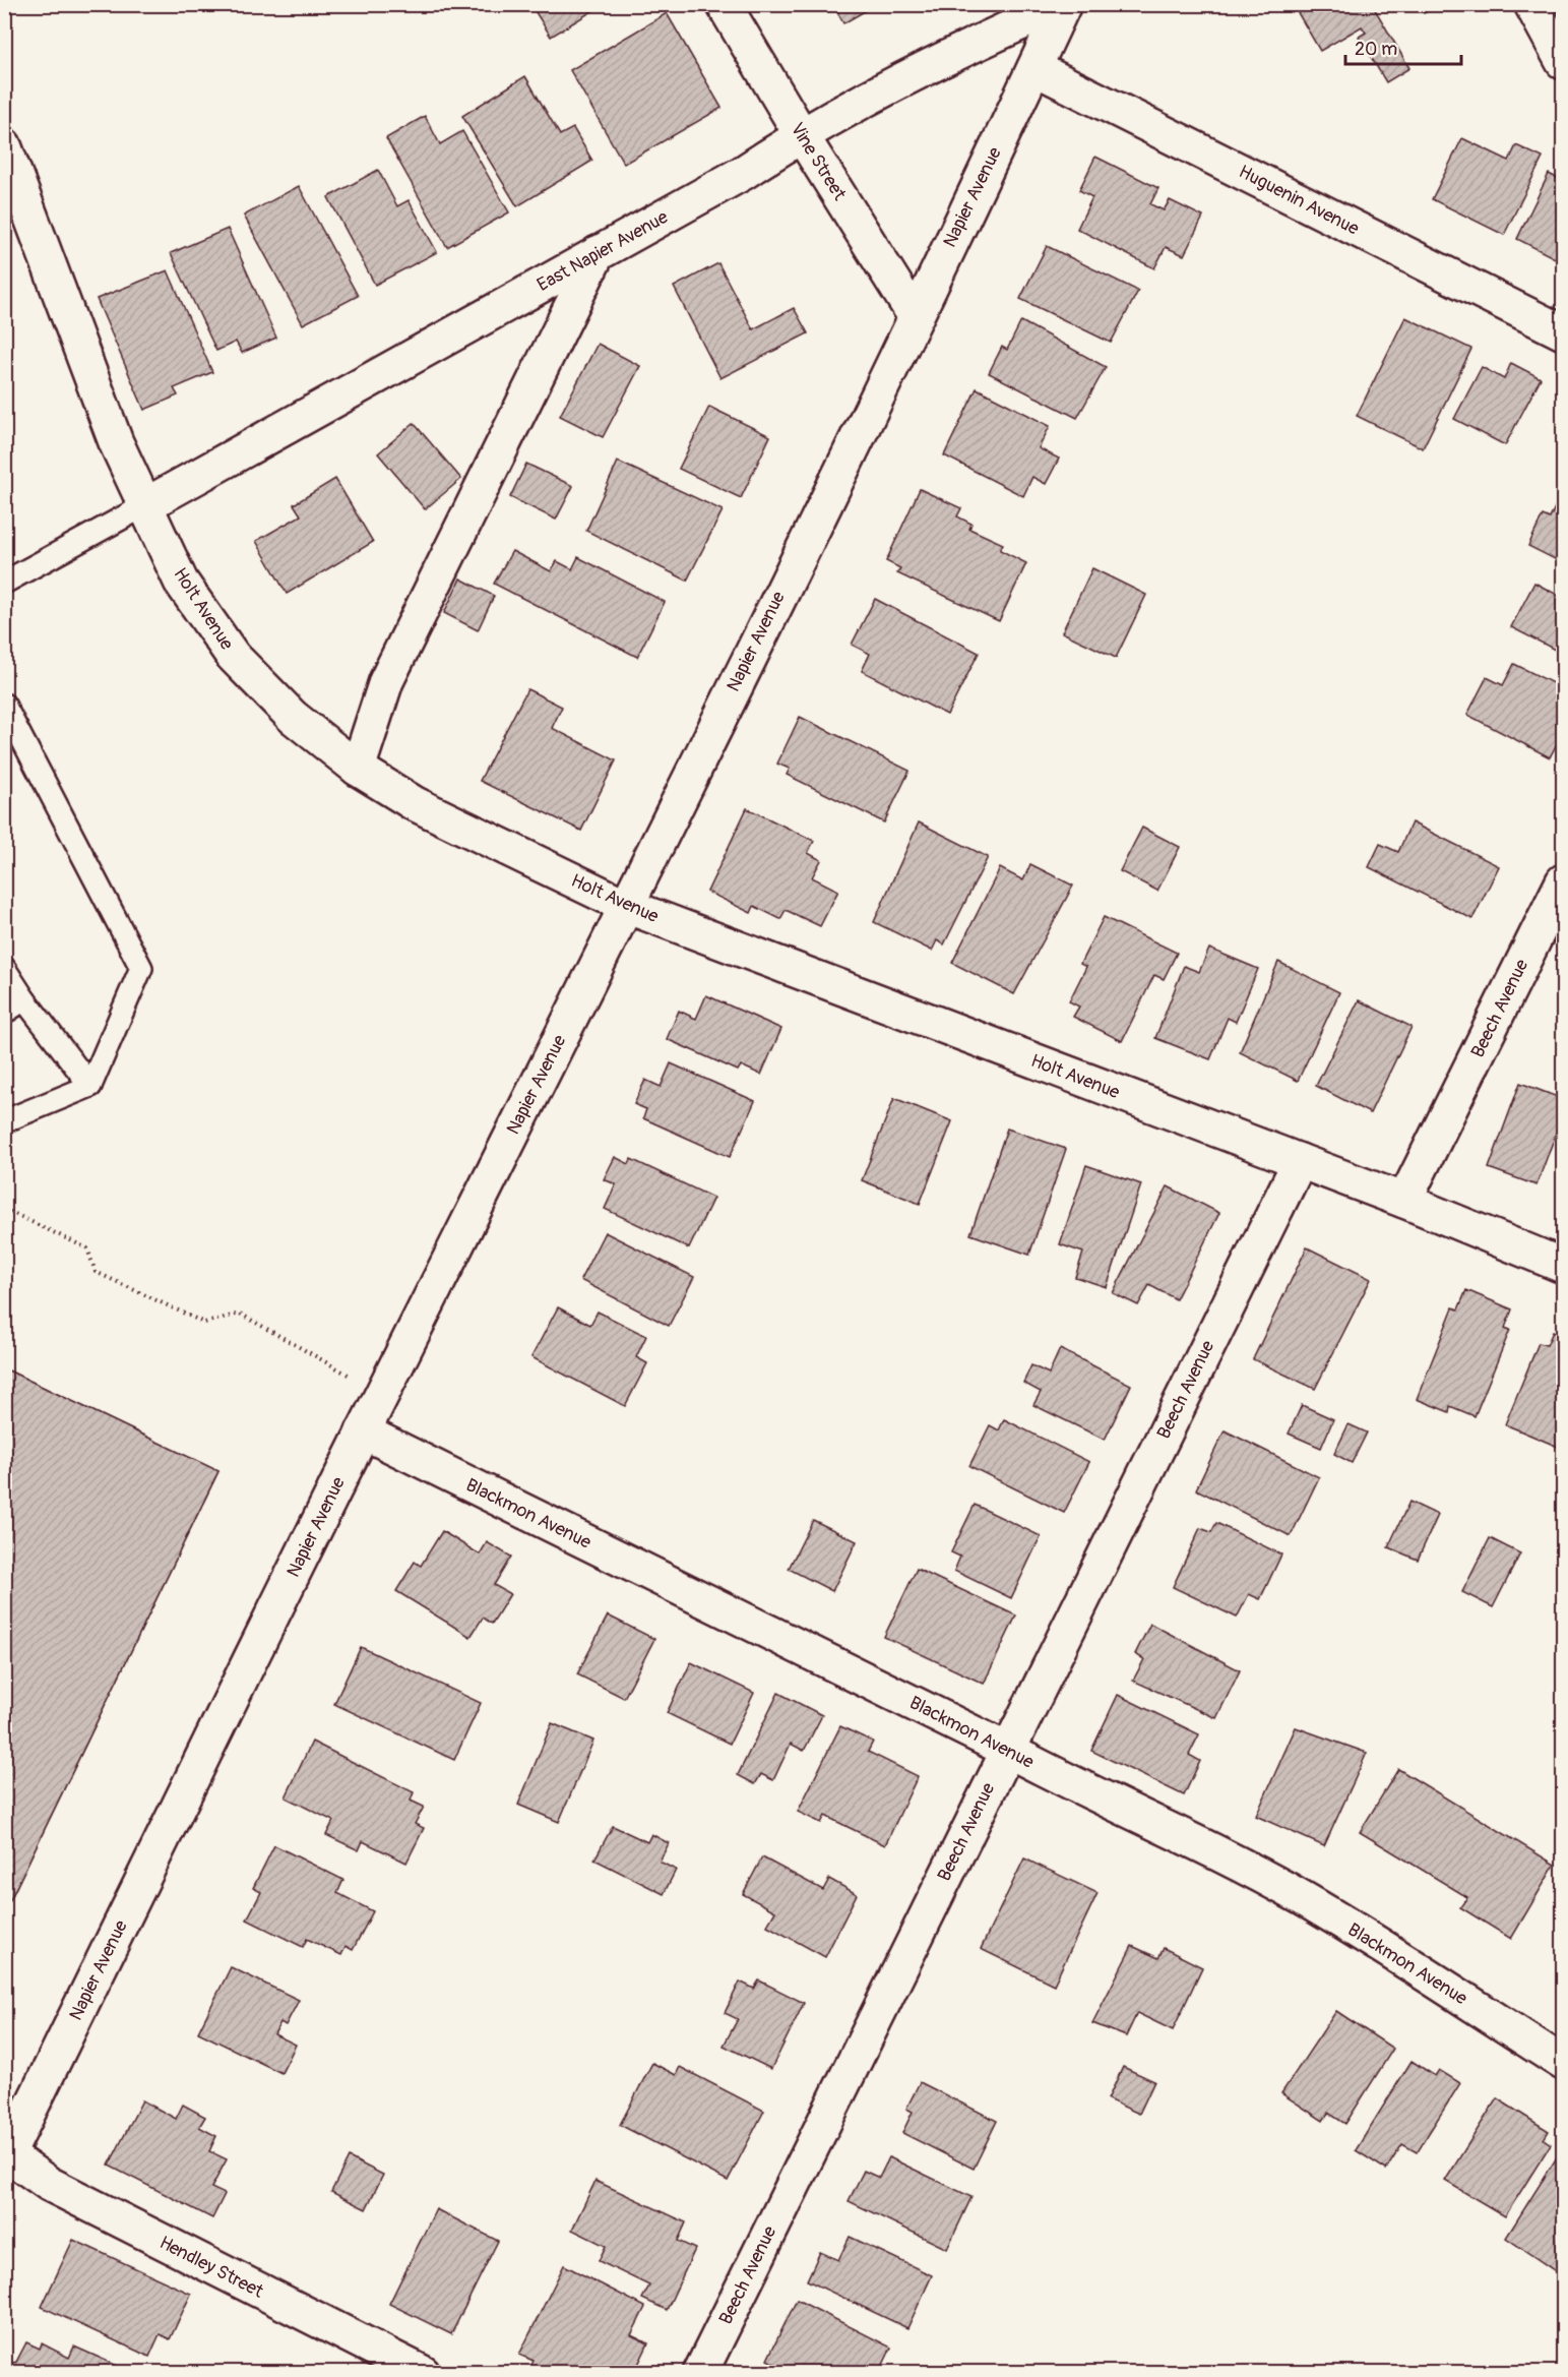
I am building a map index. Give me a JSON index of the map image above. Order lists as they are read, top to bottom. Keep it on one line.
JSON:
{"streets":{"street":["Vine Street","Napier Avenue","Huguenin Avenue","East Napier Avenue","Holt Avenue","Beech Avenue","Blackmon Avenue","Hendley Street"]},"crossings":[["Vine Street","Napier Avenue"],["Vine Street","East Napier Avenue"],["Napier Avenue","Huguenin Avenue"],["Napier Avenue","East Napier Avenue"],["Napier Avenue","Holt Avenue"],["Napier Avenue","Blackmon Avenue"],["Napier Avenue","Hendley Street"],["East Napier Avenue","Holt Avenue"],["Holt Avenue","Beech Avenue"],["Beech Avenue","Blackmon Avenue"]],"scale_bar":"20 m"}
